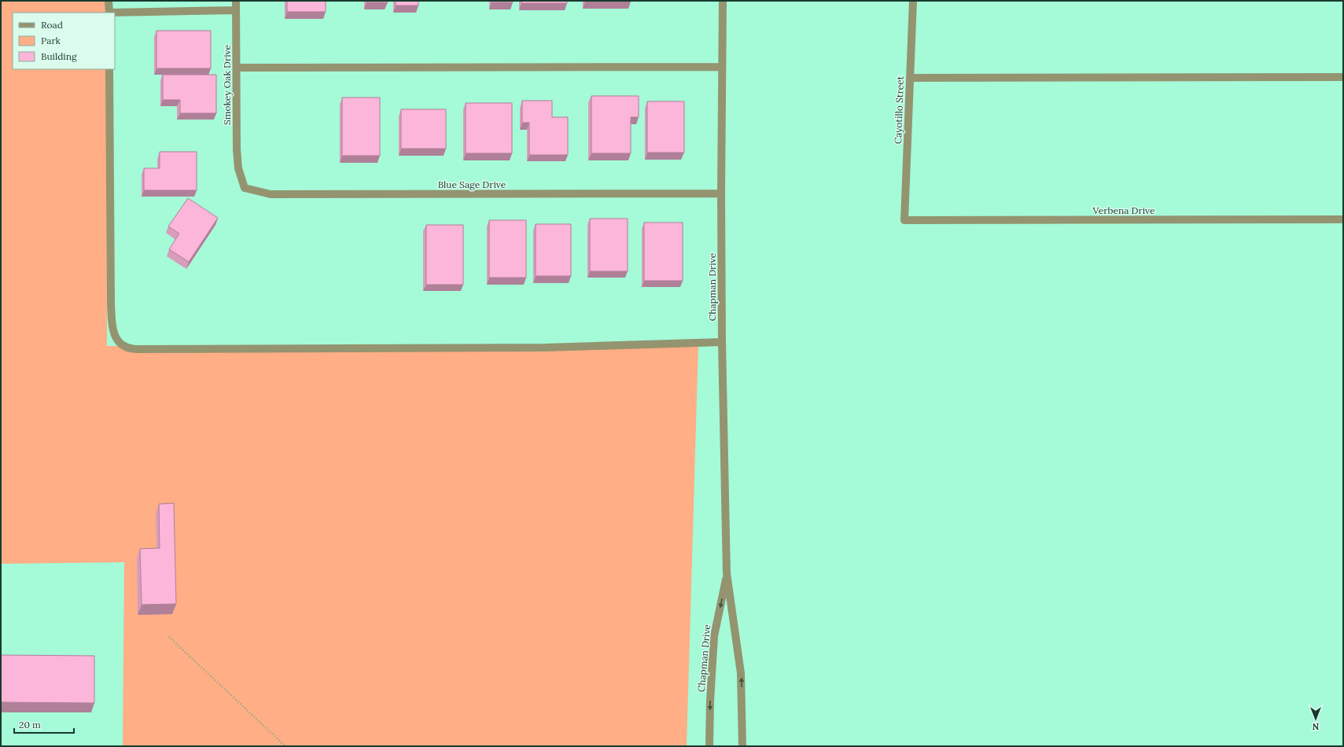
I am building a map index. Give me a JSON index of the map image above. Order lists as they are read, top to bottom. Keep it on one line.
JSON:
{"streets":{"street":["Smokey Oak Drive","Cayotillo Street","Blue Sage Drive","Verbena Drive","Chapman Drive"]},"crossings":[["Smokey Oak Drive","Blue Sage Drive"],["Cayotillo Street","Verbena Drive"],["Blue Sage Drive","Chapman Drive"]],"legend":["Road","Park","Building"],"scale_bar":"20 m","north":"bottom"}
